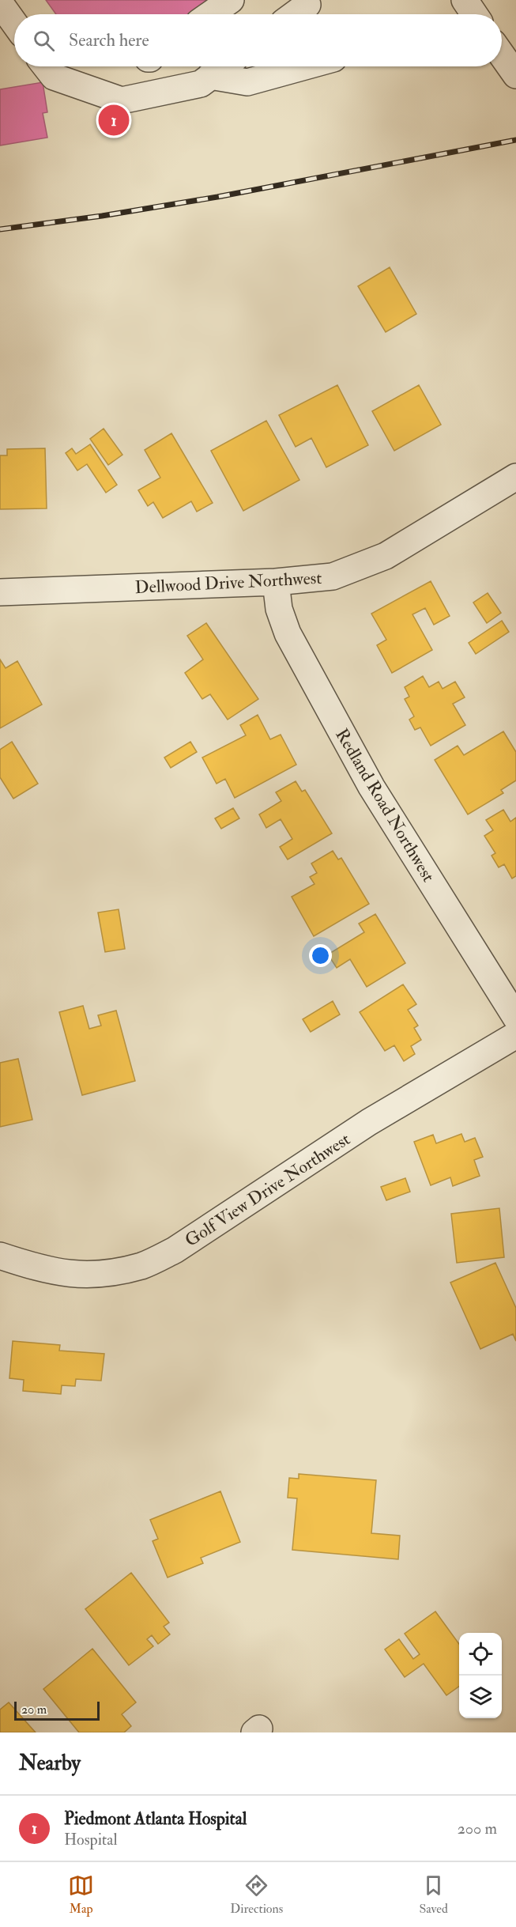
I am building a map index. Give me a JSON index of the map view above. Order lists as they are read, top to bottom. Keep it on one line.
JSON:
{"streets":{"street":["Dellwood Drive Northwest","Redland Road Northwest","Golf View Drive Northwest"]},"crossings":[["Dellwood Drive Northwest","Redland Road Northwest"]],"scale_bar":"20 m","page":{"search":"Search here","pins":"1","scale":"20 m","heading":"Nearby","list":[{"mark":"1","name":"Piedmont Atlanta Hospital","note":"Hospital","value":"200 m"}],"nav":["Map","Directions","Saved"]}}
